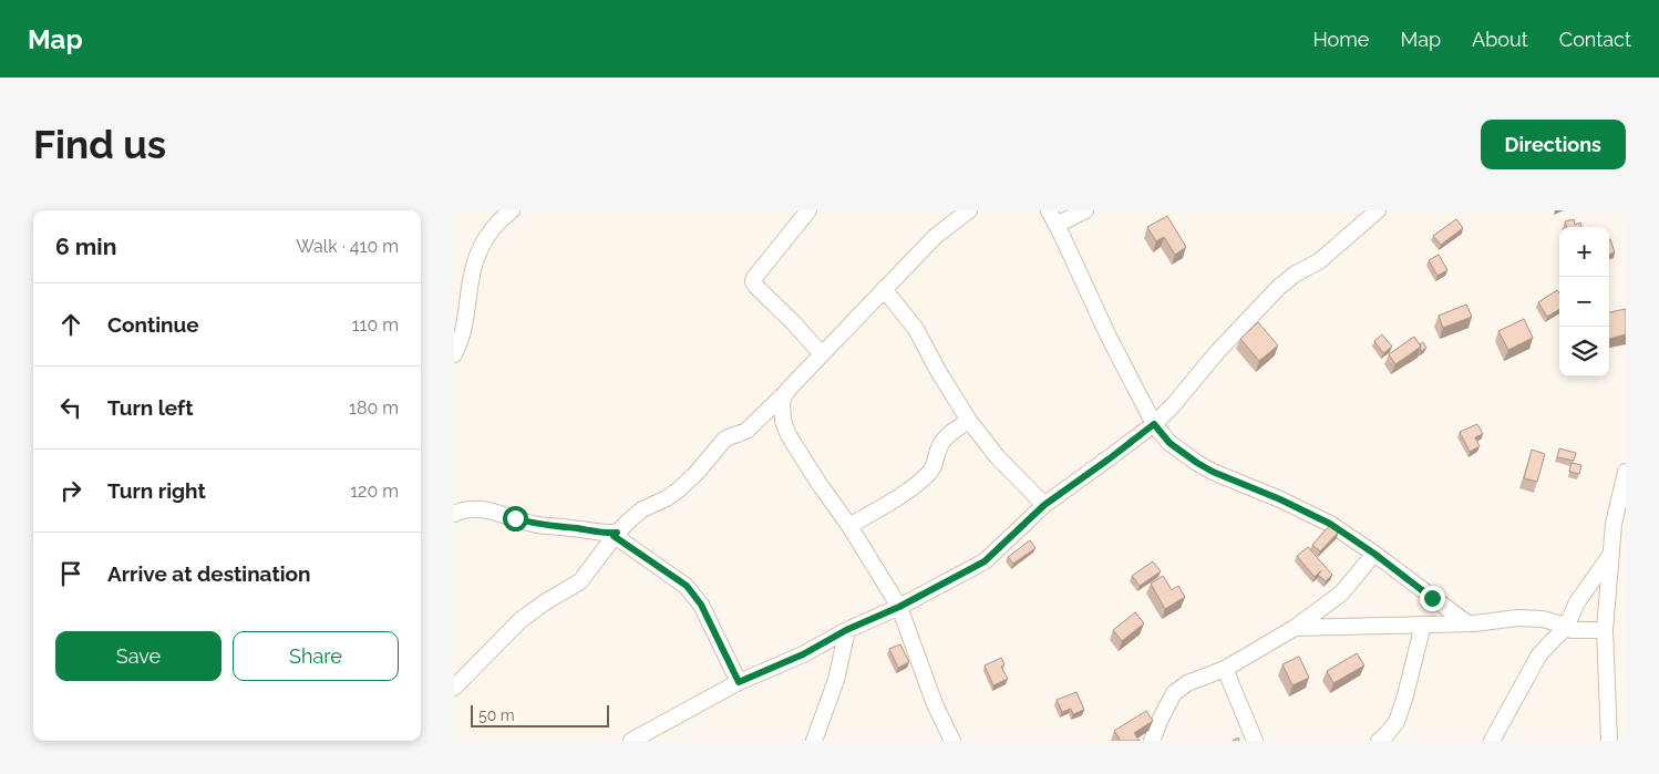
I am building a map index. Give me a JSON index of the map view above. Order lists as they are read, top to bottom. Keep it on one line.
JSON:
{"scale_bar":"50 m","page":{"header":"Map","nav":["Home","Map","About","Contact"],"buttons":["Directions",["Save","Share"]],"title":"Find us","heading":["6 min","Walk · 410 m"],"map_buttons":["+","−"],"list":[["Continue","110 m"],["Turn left","180 m"],["Turn right","120 m"],"Arrive at destination"],"scale":"50 m"}}
